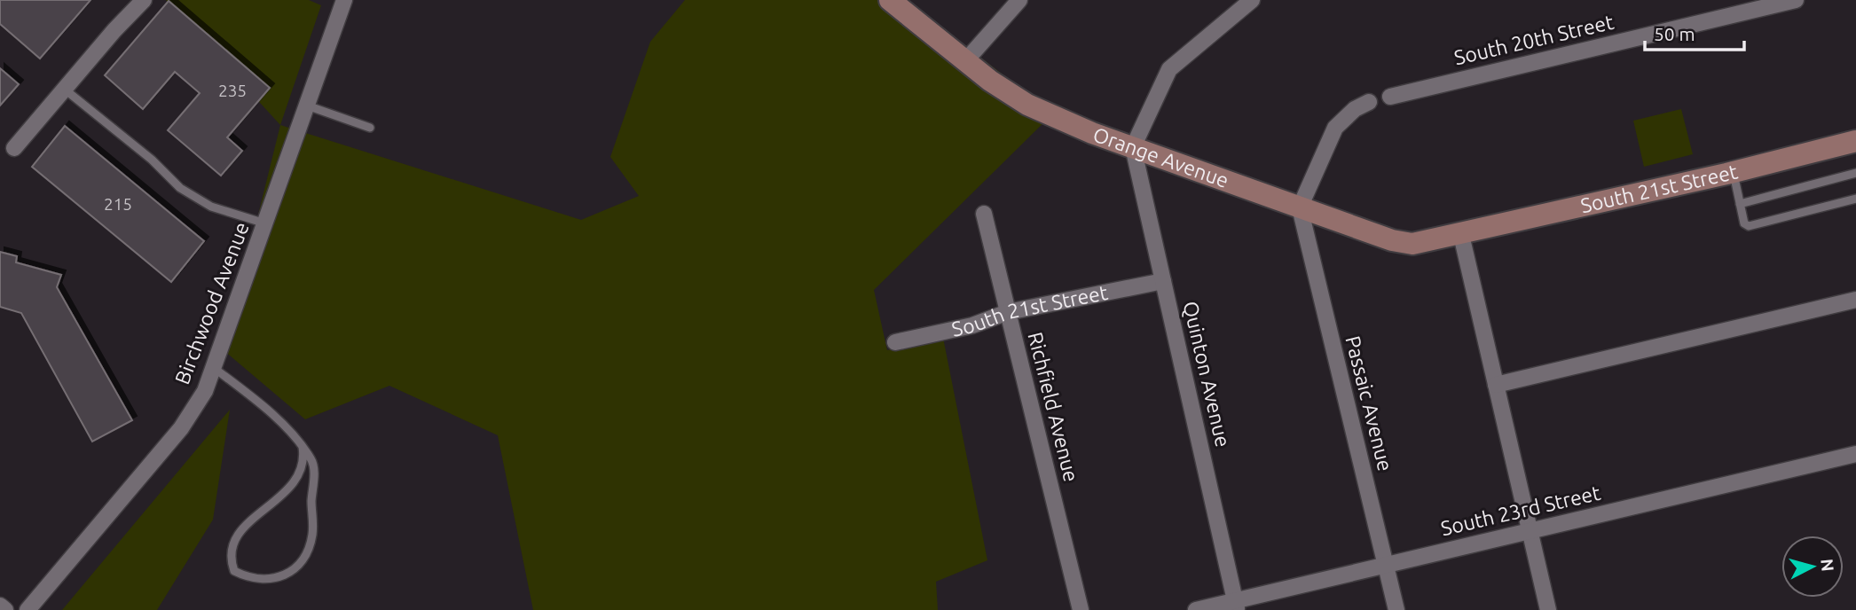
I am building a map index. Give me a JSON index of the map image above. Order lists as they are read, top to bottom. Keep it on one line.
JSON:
{"streets":{"street":["South 20th Street","Orange Avenue","South 21st Street","Birchwood Avenue","Quinton Avenue","Passaic Avenue","Richfield Avenue","South 23rd Street"]},"crossings":[["Orange Avenue","South 21st Street"],["Orange Avenue","Quinton Avenue"],["Orange Avenue","Passaic Avenue"],["South 21st Street","Quinton Avenue"],["South 21st Street","Richfield Avenue"],["Quinton Avenue","South 23rd Street"],["Passaic Avenue","South 23rd Street"]],"house_numbers":["235","215"],"scale_bar":"50 m","north":"right"}
